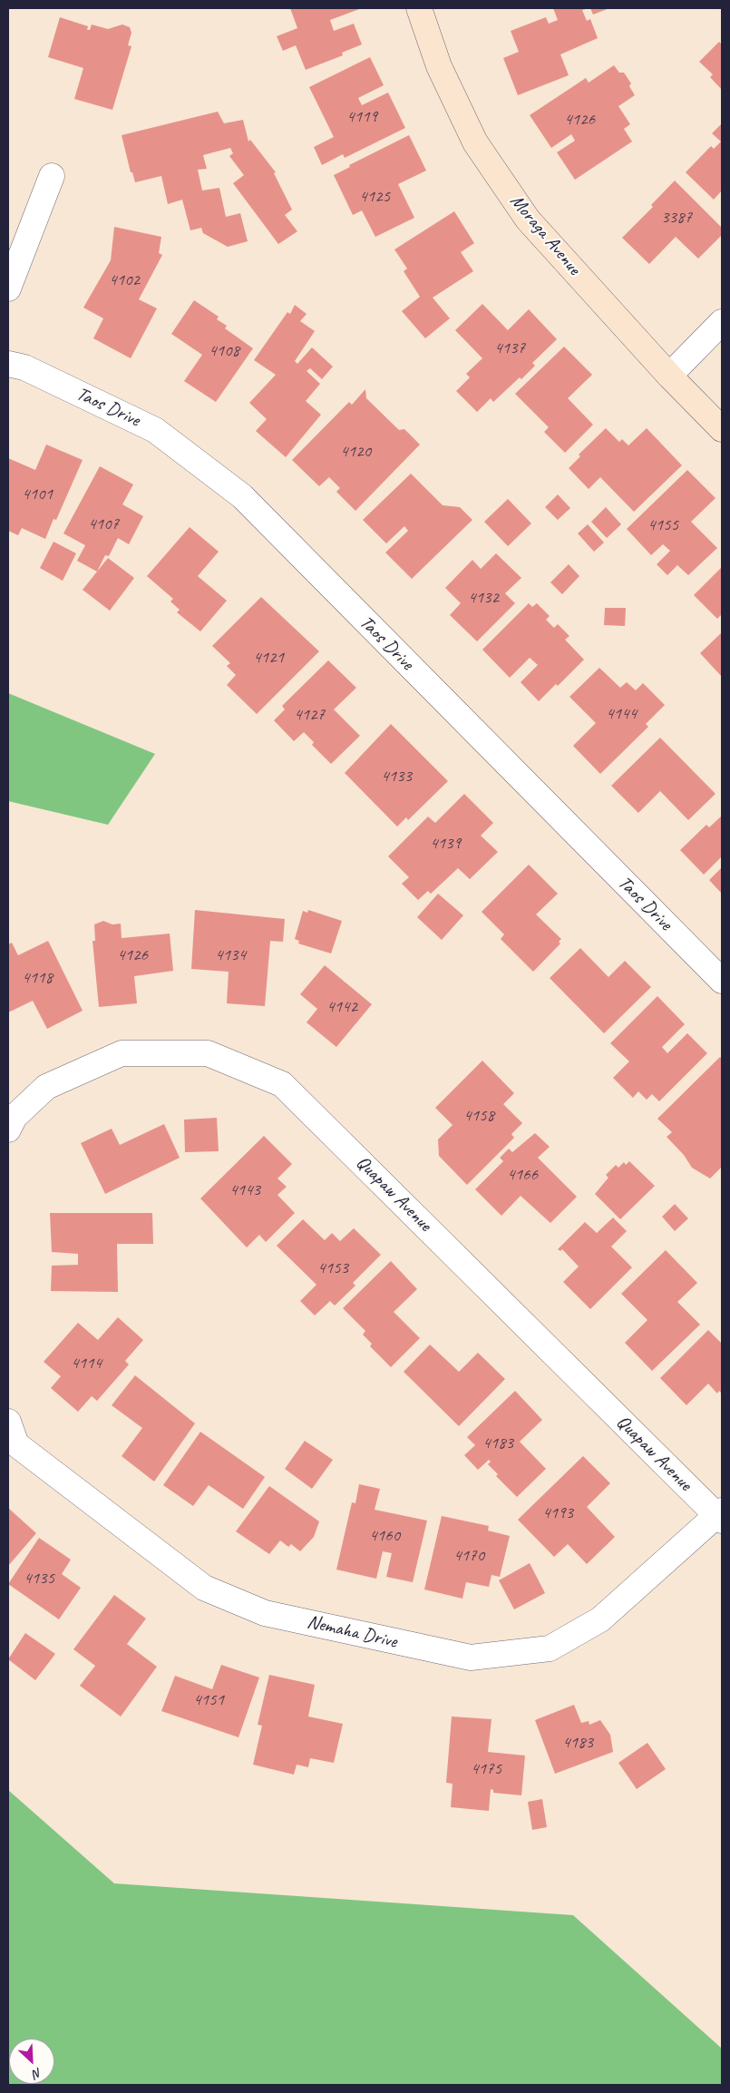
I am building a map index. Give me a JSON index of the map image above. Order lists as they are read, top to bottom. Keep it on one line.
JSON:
{"streets":{"main road":["Moraga Avenue"],"street":["Taos Drive","Quapaw Avenue","Nemaha Drive"]},"crossings":[["Quapaw Avenue","Nemaha Drive"]],"house_numbers":["4119","4126","4125","3387","4102","4137","4108","4120","4101","4107","4155","4132","4121","4144","4127","4133","4139","4126","4134","4118","4142","4158","4166","4143","4153","4114","4183","4193","4160","4170","4135","4151","4183","4175"],"north":"bottom right"}
